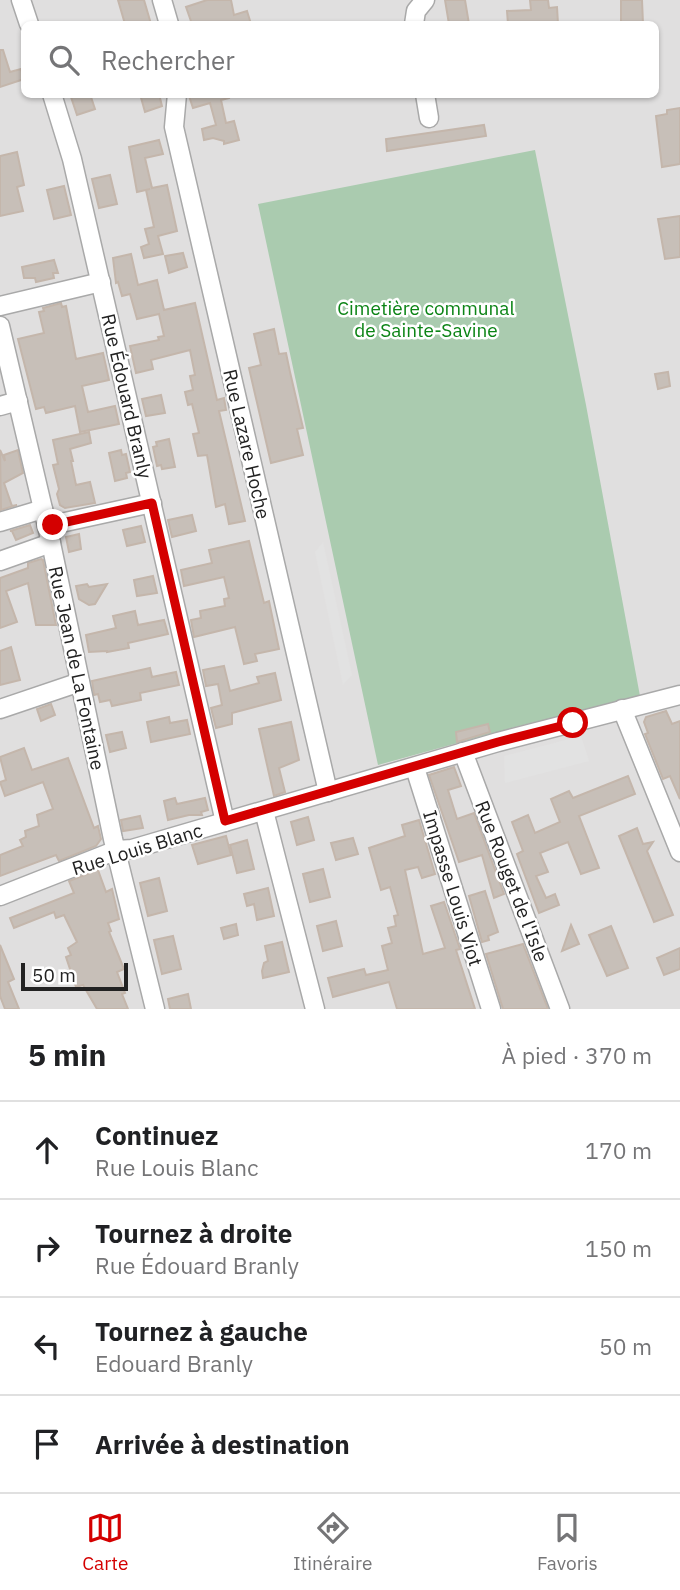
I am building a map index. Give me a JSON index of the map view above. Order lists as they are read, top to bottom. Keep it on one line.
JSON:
{"streets":{"street":["Rue Édouard Branly","Rue Lazare Hoche","Rue Jean de La Fontaine","Rue Louis Blanc","Rue Rouget de l'Isle","Impasse Louis Viot"]},"crossings":[["Rue Édouard Branly","Rue Louis Blanc"],["Rue Lazare Hoche","Rue Louis Blanc"],["Rue Jean de La Fontaine","Rue Louis Blanc"],["Rue Louis Blanc","Rue Rouget de l'Isle"],["Rue Louis Blanc","Impasse Louis Viot"]],"parks":["Cimetière communal de Sainte-Savine"],"scale_bar":"50 m","page":{"search":"Rechercher","scale":"50 m","heading":["5 min","À pied · 370 m"],"list":[["Continuez","Rue Louis Blanc","170 m"],["Tournez à droite","Rue Édouard Branly","150 m"],["Tournez à gauche","Edouard Branly","50 m"],"Arrivée à destination"],"nav":["Carte","Itinéraire","Favoris"]}}
